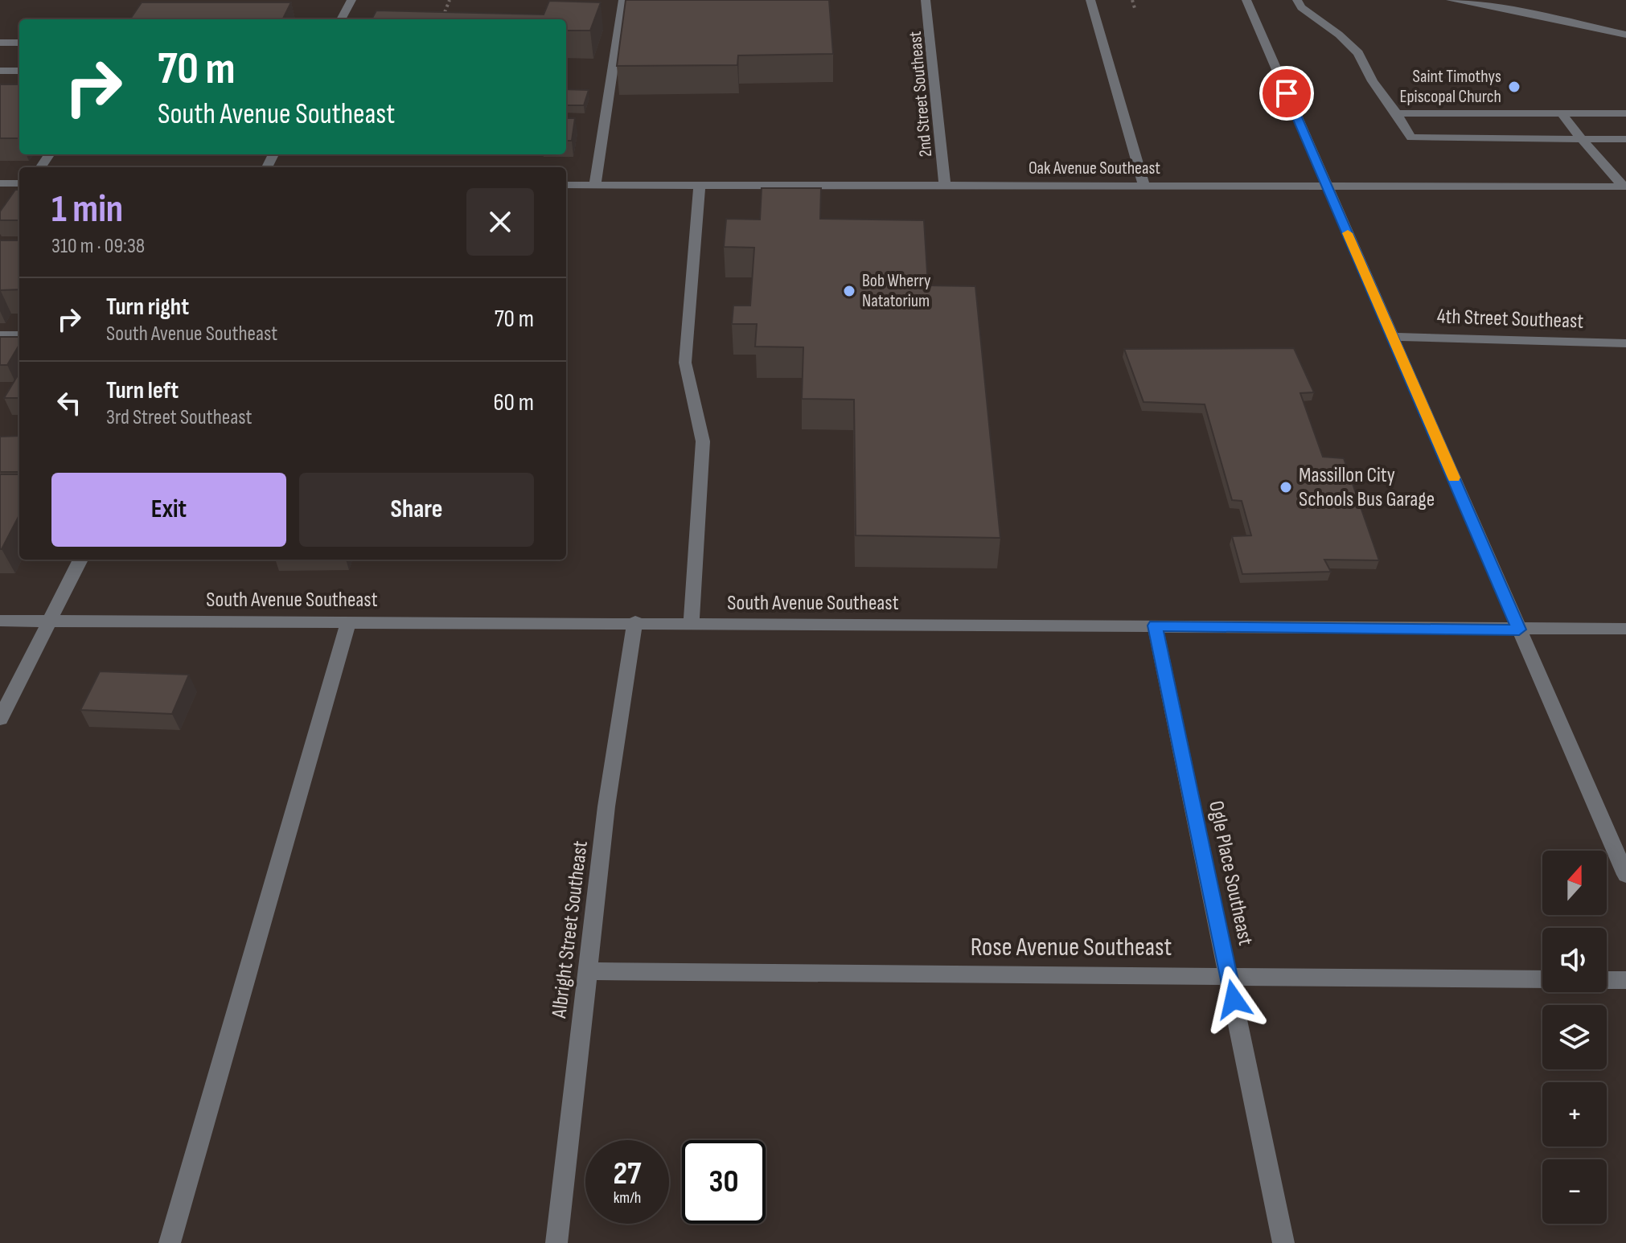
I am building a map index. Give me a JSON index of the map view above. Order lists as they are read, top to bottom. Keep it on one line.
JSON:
{"streets":{"street":["2nd Street Southeast","Oak Avenue Southeast","4th Street Southeast","South Avenue Southeast","Ogle Place Southeast","Albright Street Southeast","Rose Avenue Southeast"]},"crossings":[["2nd Street Southeast","Oak Avenue Southeast"],["South Avenue Southeast","Ogle Place Southeast"],["South Avenue Southeast","Albright Street Southeast"],["Ogle Place Southeast","Rose Avenue Southeast"],["Albright Street Southeast","Rose Avenue Southeast"]],"places":["Saint Timothys Episcopal Church","Bob Wherry Natatorium","Massillon City Schools Bus Garage"],"north":"top","page":{"turn":["70 m","South Avenue Southeast"],"heading":["1 min","310 m · 09:38"],"list":[{"name":"Turn right","note":"South Avenue Southeast","value":"70 m"},{"name":"Turn left","note":"3rd Street Southeast","value":"60 m"}],"buttons":["Exit","Share"],"map_buttons":["+","−"],"speed":"27 km/h","limit":"30"}}
